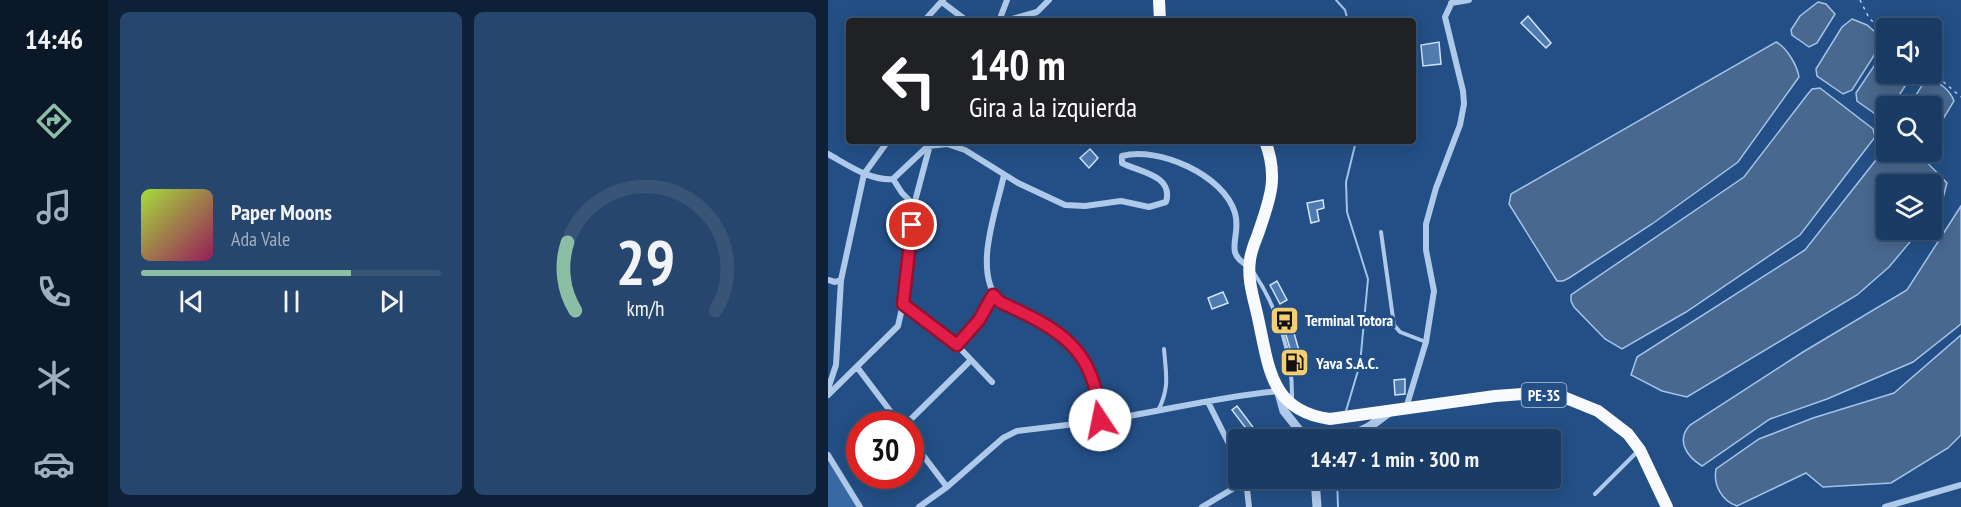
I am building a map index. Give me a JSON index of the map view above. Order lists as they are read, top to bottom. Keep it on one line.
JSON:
{"streets":{"highway":["PE-3S"]},"places":{"bus stop":["Terminal Totora"],"fuel station":["Yava S.A.C."]},"page":{"tabs":"14:46","turn":["140 m","Gira a la izquierda"],"song":["Paper Moons","Ada Vale"],"limit":"30","trip":"14:47 · 1 min · 300 m","gauge":["29","km/h"]}}
